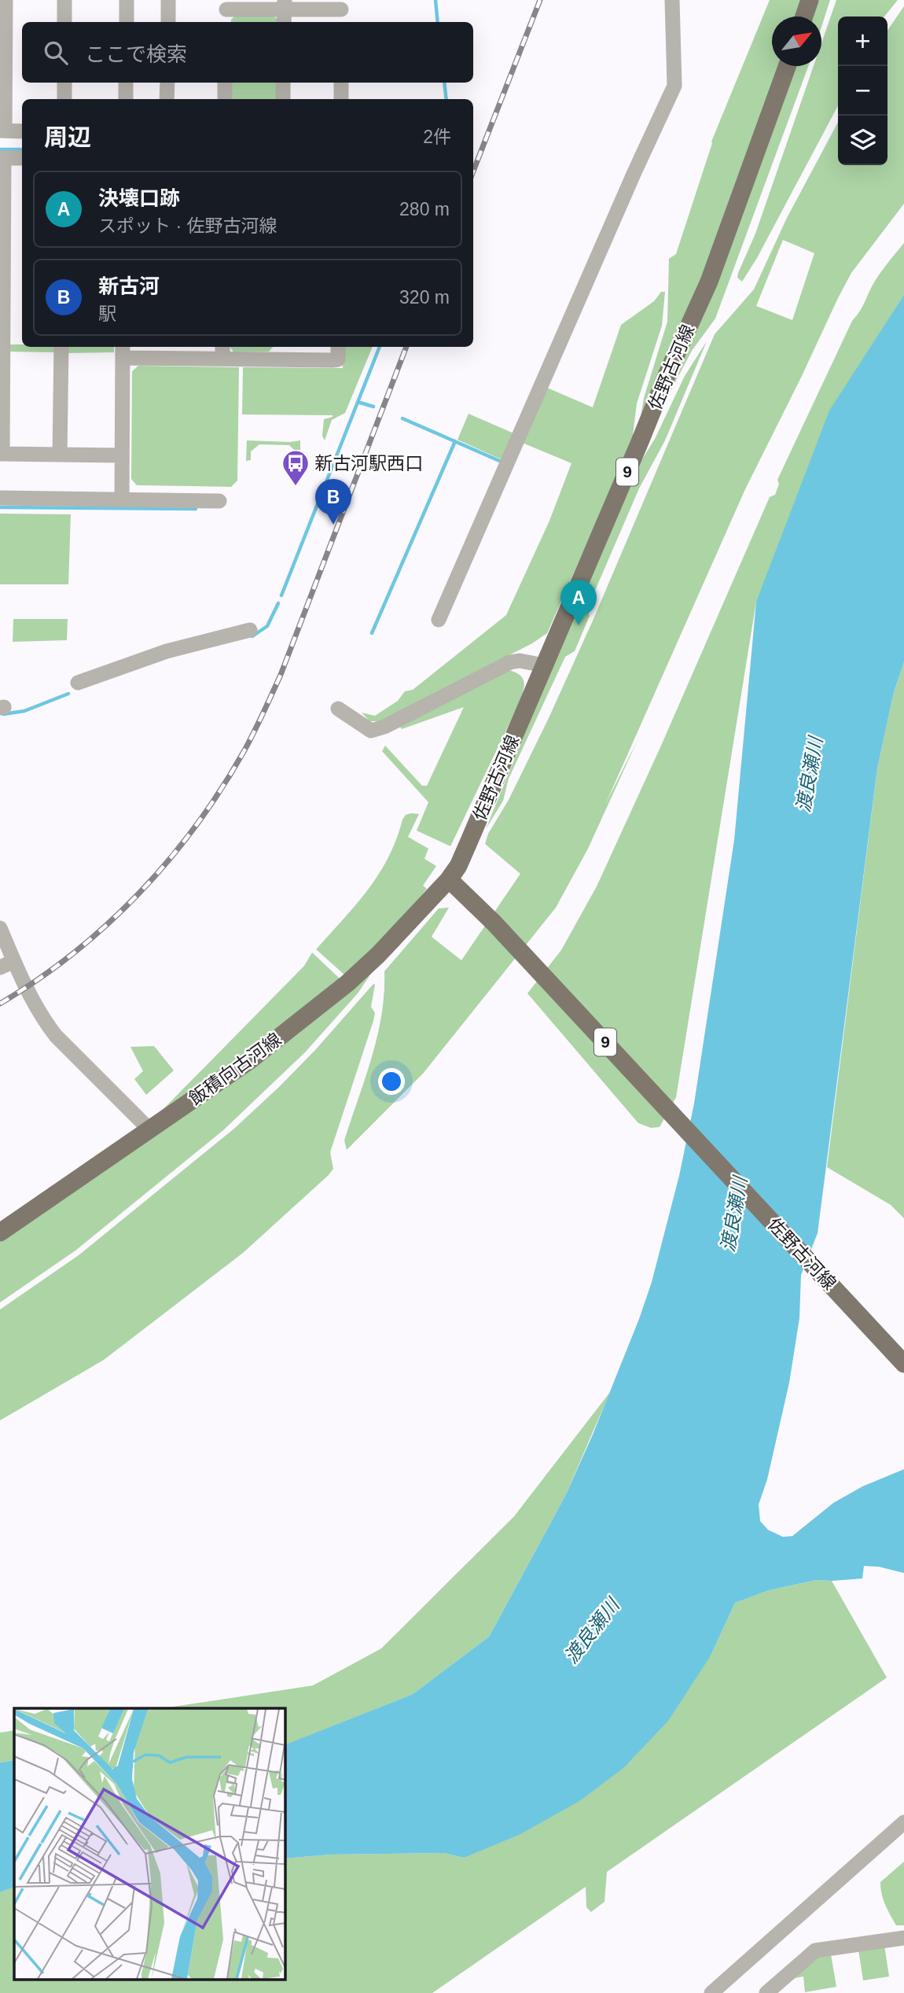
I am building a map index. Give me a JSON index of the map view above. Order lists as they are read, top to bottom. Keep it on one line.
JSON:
{"streets":{"main road":["佐野古河線","9","飯積向古河線"]},"crossings":[["佐野古河線","飯積向古河線"]],"water":["渡良瀬川"],"places":{"bus stop":["新古河駅西口"]},"north":"top right","page":{"map_buttons":["+","−"],"search":"ここで検索","heading":["周辺","2件"],"list":[{"mark":"A","name":"決壊口跡","note":"スポット · 佐野古河線","value":"280 m"},{"mark":"B","name":"新古河","note":"駅","value":"320 m"}],"pins":["B","A"]}}
